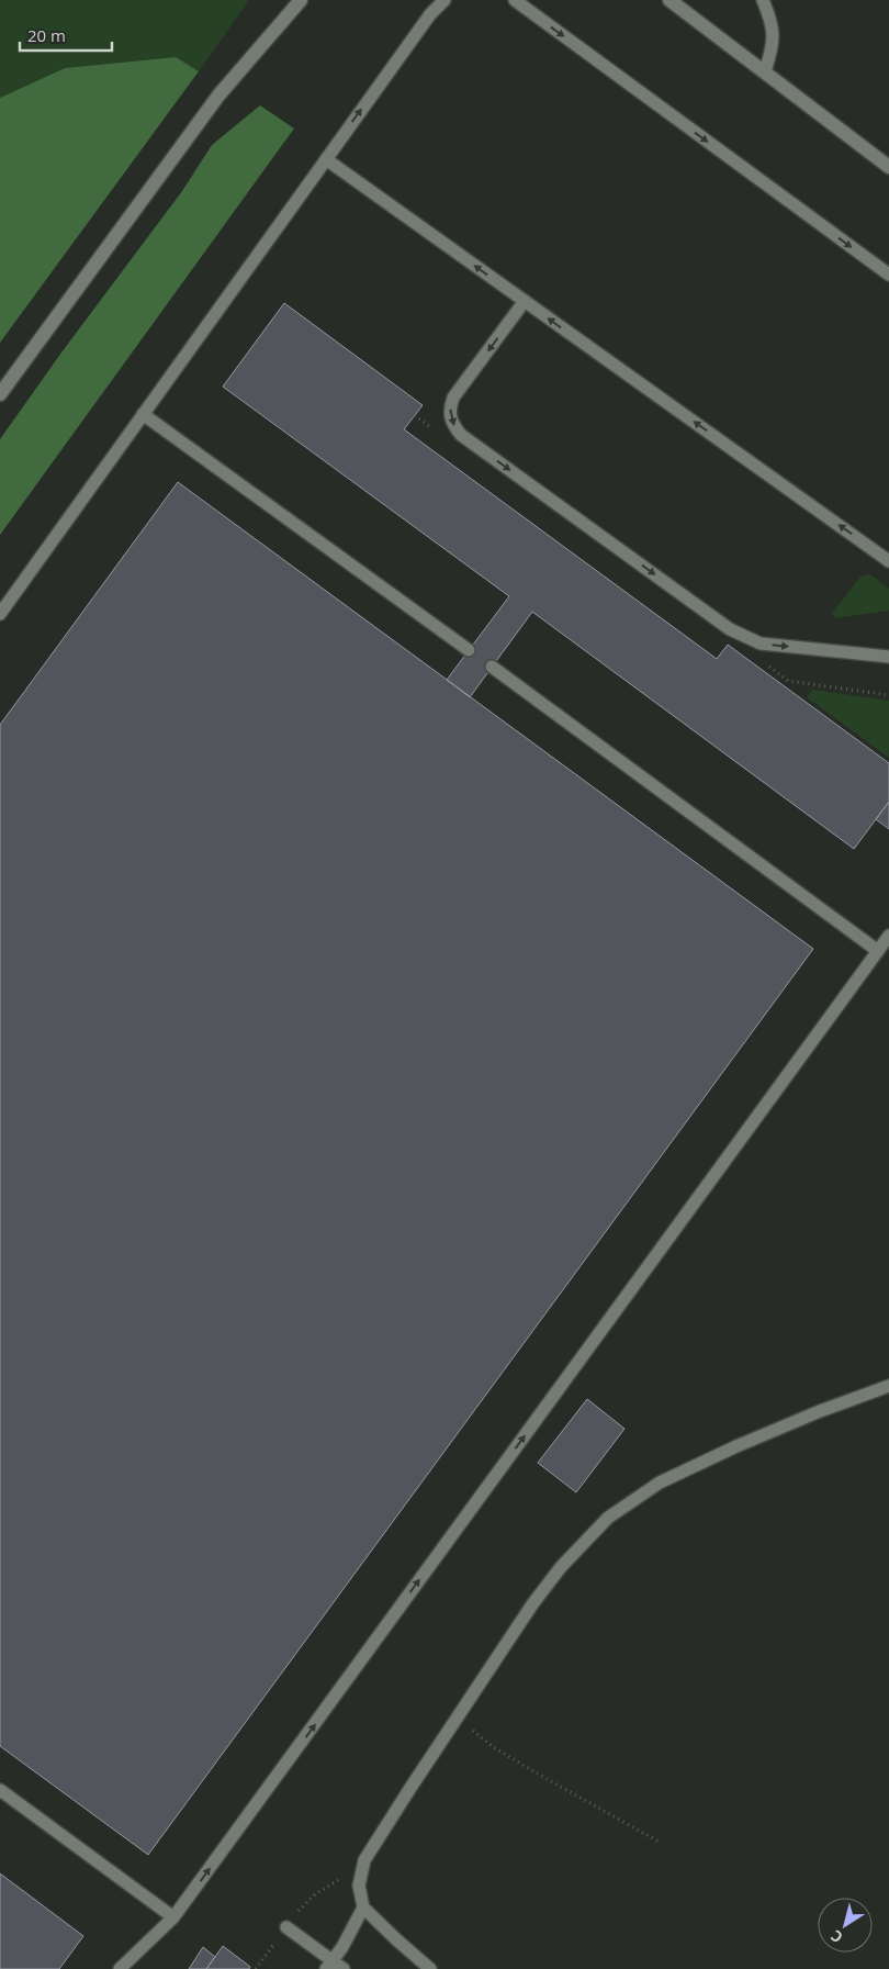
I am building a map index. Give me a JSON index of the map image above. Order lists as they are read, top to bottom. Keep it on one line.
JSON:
{"scale_bar":"20 m","north":"bottom left"}
